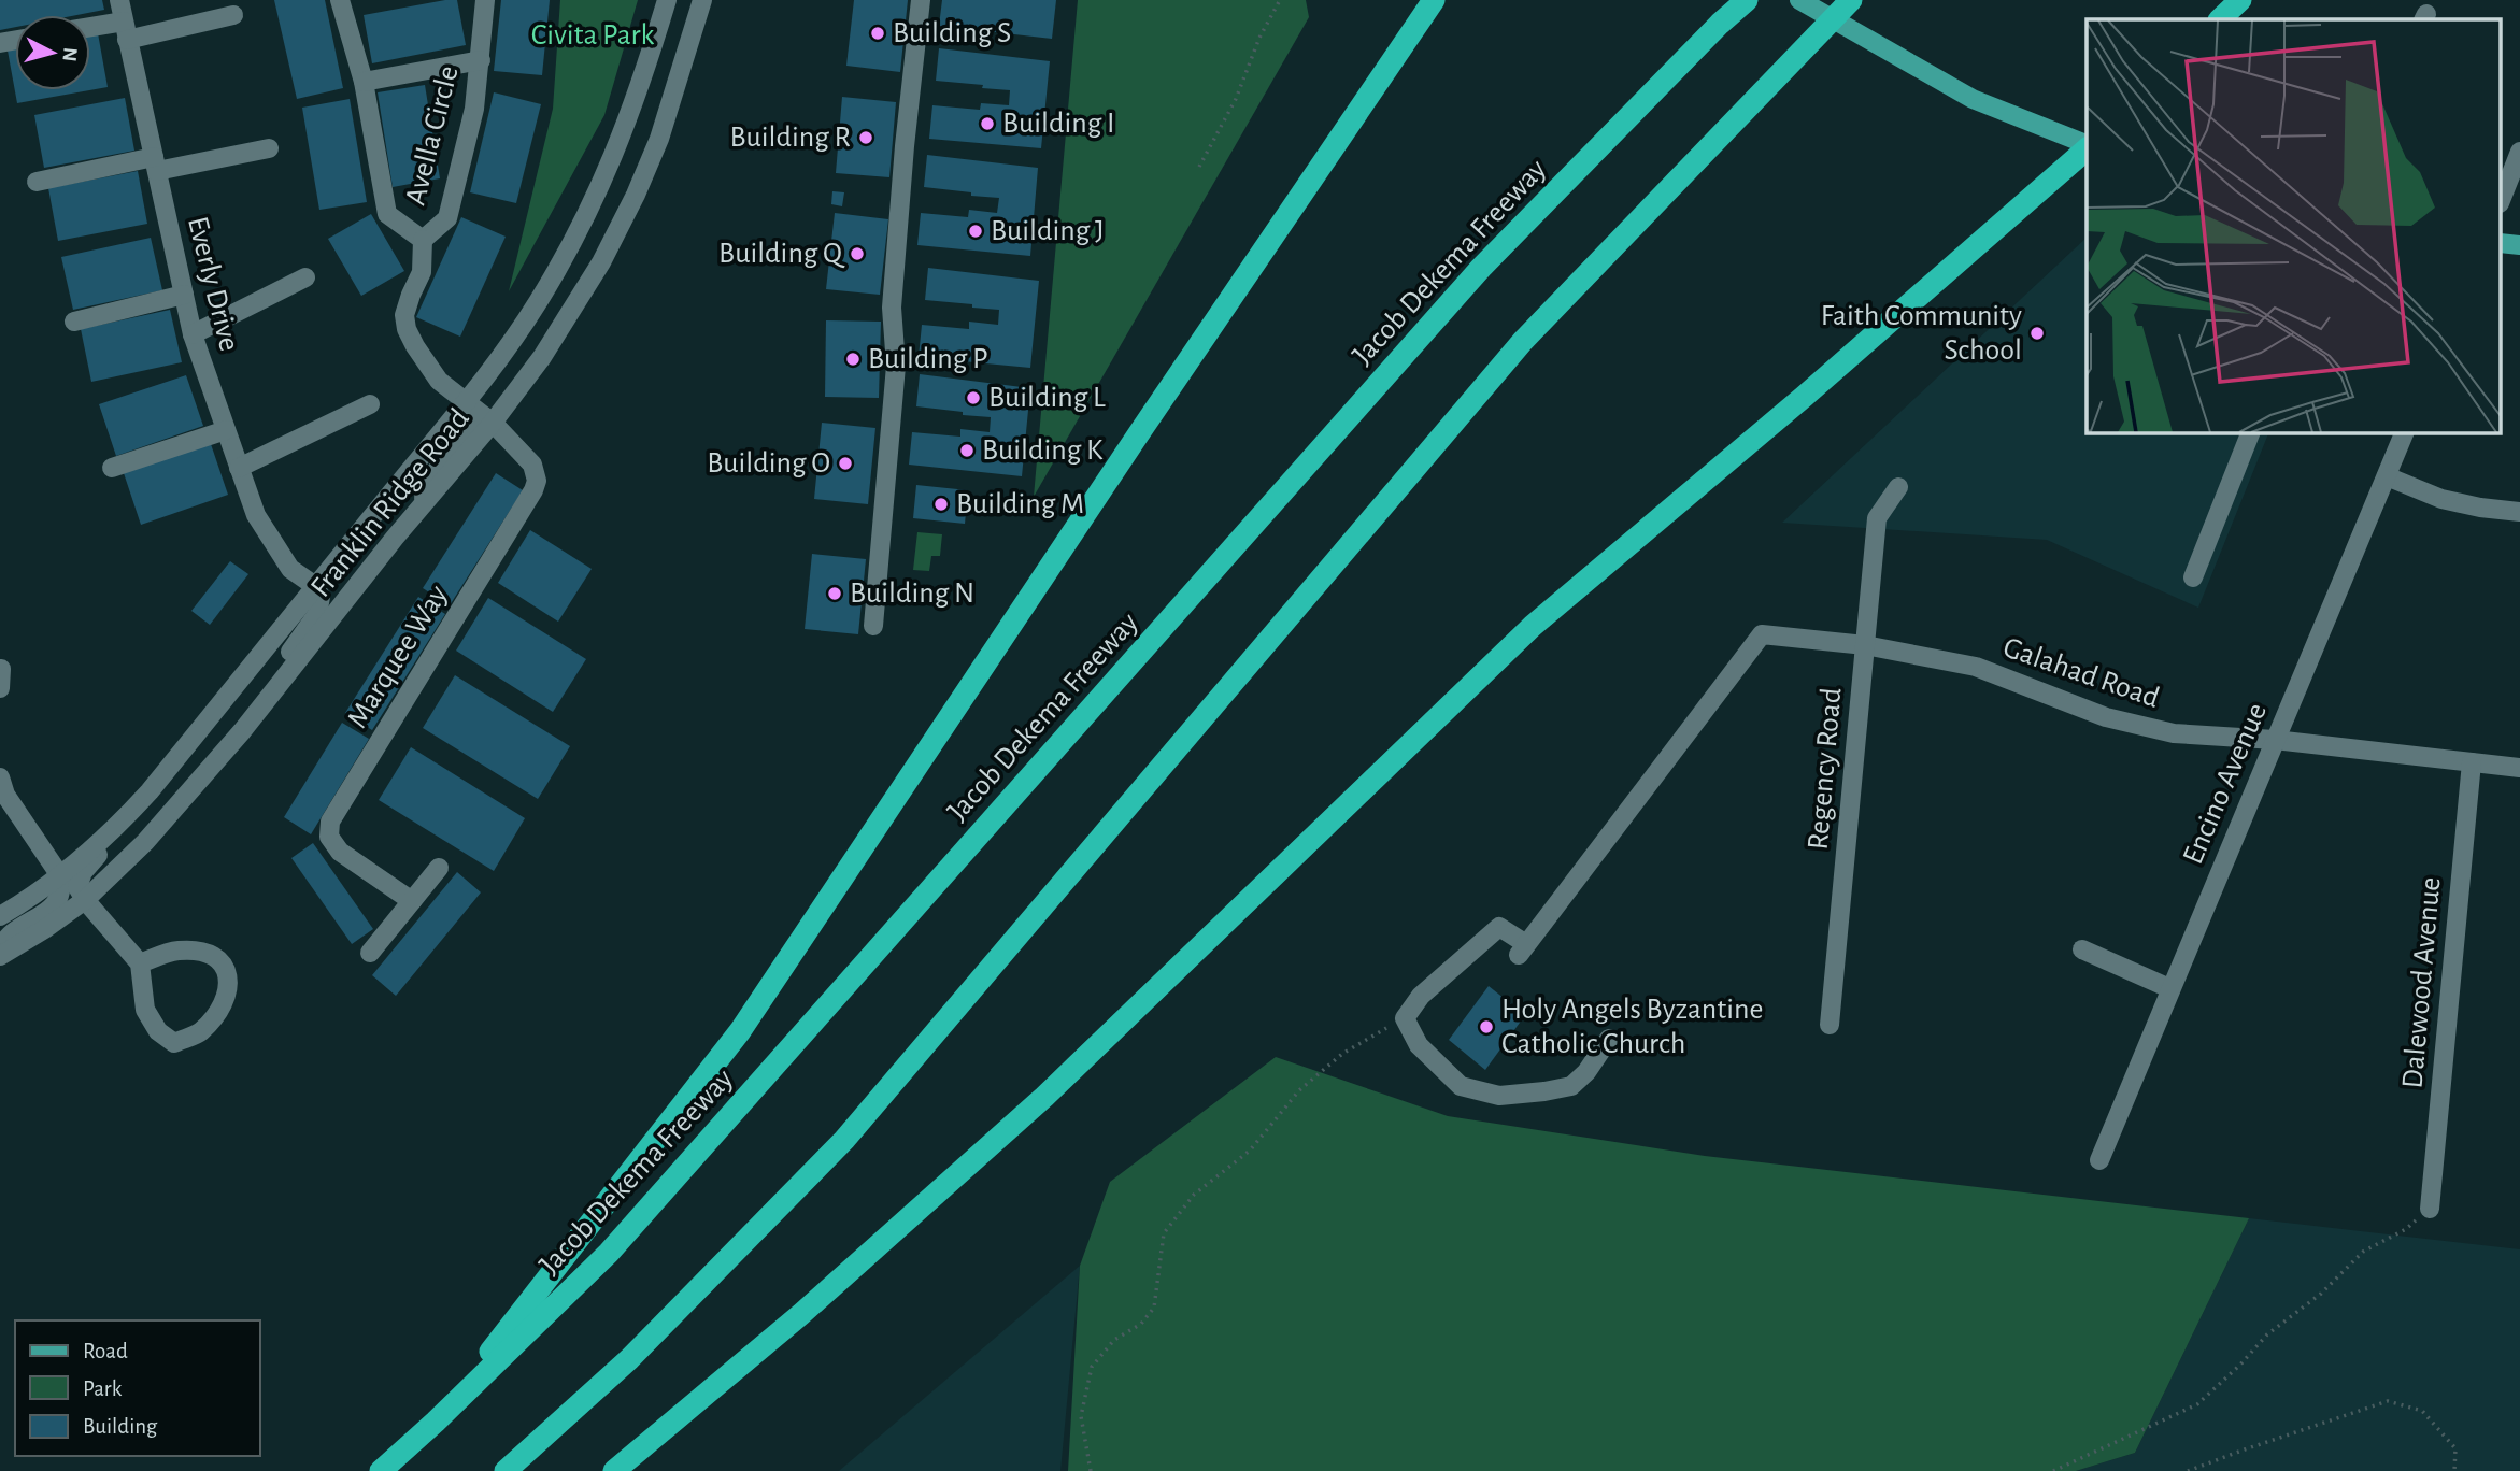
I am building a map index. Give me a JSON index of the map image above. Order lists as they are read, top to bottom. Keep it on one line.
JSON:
{"streets":{"highway":["Jacob Dekema Freeway"],"street":["Avella Circle","Everly Drive","Franklin Ridge Road","Marquee Way","Galahad Road","Regency Road","Encino Avenue","Dalewood Avenue"]},"crossings":[["Avella Circle","Marquee Way"],["Everly Drive","Franklin Ridge Road"],["Franklin Ridge Road","Marquee Way"],["Galahad Road","Regency Road"],["Galahad Road","Encino Avenue"],["Galahad Road","Dalewood Avenue"]],"parks":["Civita Park"],"places":["Building S","Building I","Building R","Building J","Building Q","Faith Community School","Building P","Building L","Building K","Building O","Building M","Building N","Holy Angels Byzantine Catholic Church"],"legend":["Road","Park","Building"],"north":"right"}
